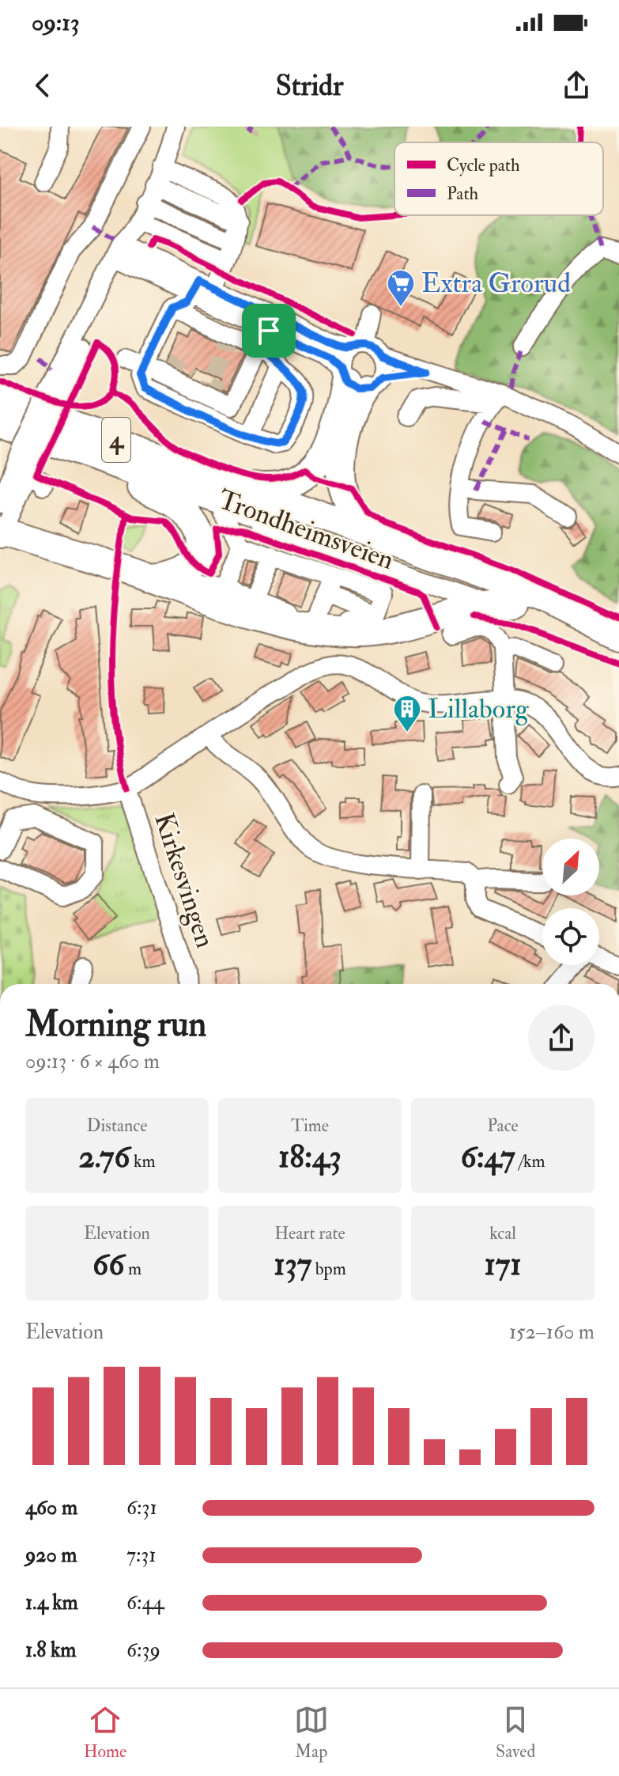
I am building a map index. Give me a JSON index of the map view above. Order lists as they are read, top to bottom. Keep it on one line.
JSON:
{"streets":{"highway":["4","Trondheimsveien"],"street":["Kirkesvingen"]},"places":{"supermarket":["Extra Grorud"],"building":["Lillaborg"]},"legend":["Cycle path","Path"],"north":"top right","page":{"status":"09:13","header":"Stridr","heading":["Morning run","09:13 · 6 × 460 m"],"stats":[["Distance","2.76 km"],["Time","18:43"],["Pace","6:47 /km"],["Elevation","66 m"],["Heart rate","137 bpm"],["kcal","171"]],"chart":["Elevation","152–160 m"],"list":[{"name":"460 m","note":"6:31"},{"name":"920 m","note":"7:31"},{"name":"1.4 km","note":"6:44"},{"name":"1.8 km","note":"6:39"}],"tabs":["Home","Map","Saved"]}}
